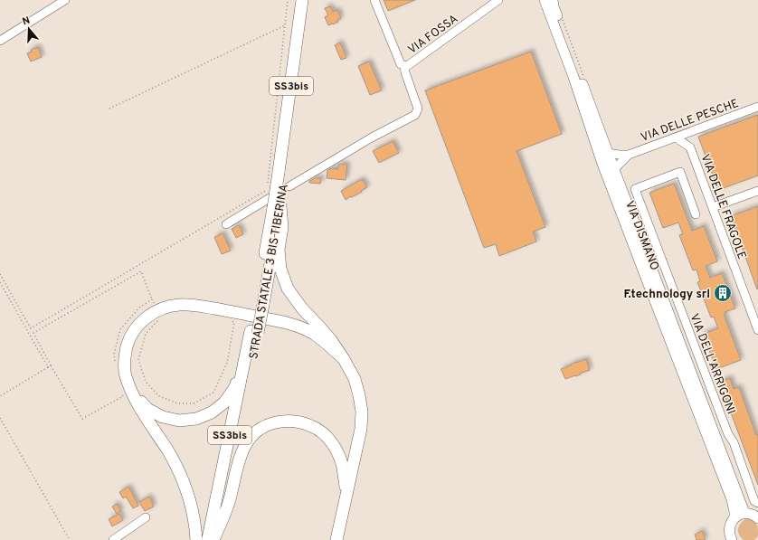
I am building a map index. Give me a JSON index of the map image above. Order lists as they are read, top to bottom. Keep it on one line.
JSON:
{"streets":{"highway":["SS3bis","STRADA STATALE 3 BIS TIBERINA"],"main road":["VIA DISMANO"],"street":["VIA FOSSA","VIA DELLE PESCHE","VIA DELLE FRAGOLE","VIA DELL'ARRIGONI"]},"crossings":[["VIA DELLE PESCHE","VIA DELLE FRAGOLE"],["VIA DELLE PESCHE","VIA DISMANO"]],"places":{"building":["F.technology srl"]},"north":"top"}
